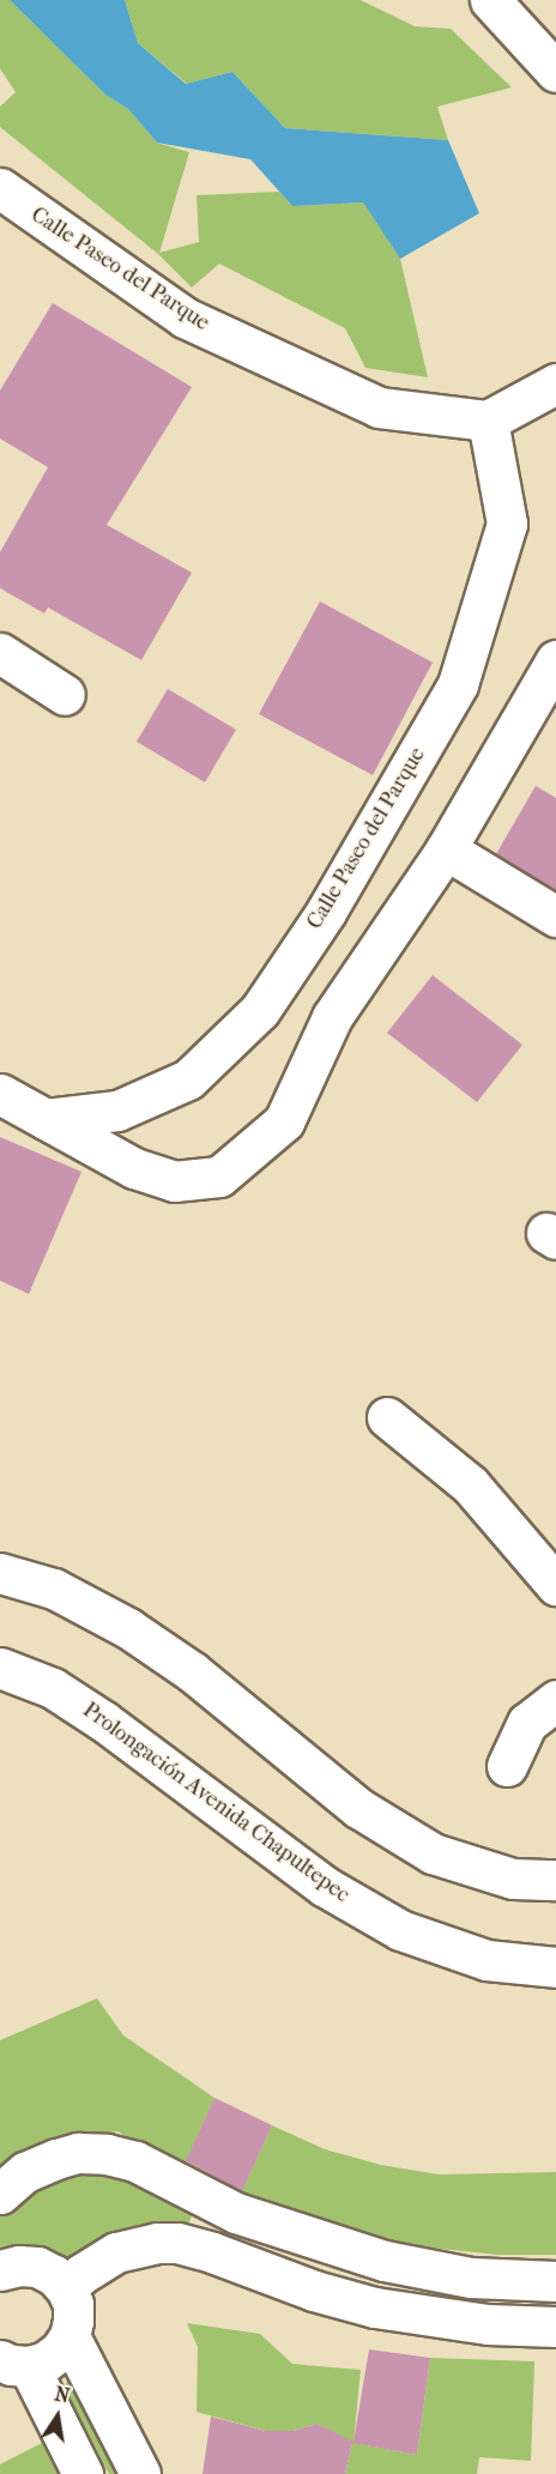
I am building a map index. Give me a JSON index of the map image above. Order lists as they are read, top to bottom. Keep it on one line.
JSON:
{"streets":{"street":["Calle Paseo del Parque","Prolongación Avenida Chapultepec"]},"north":"top"}
